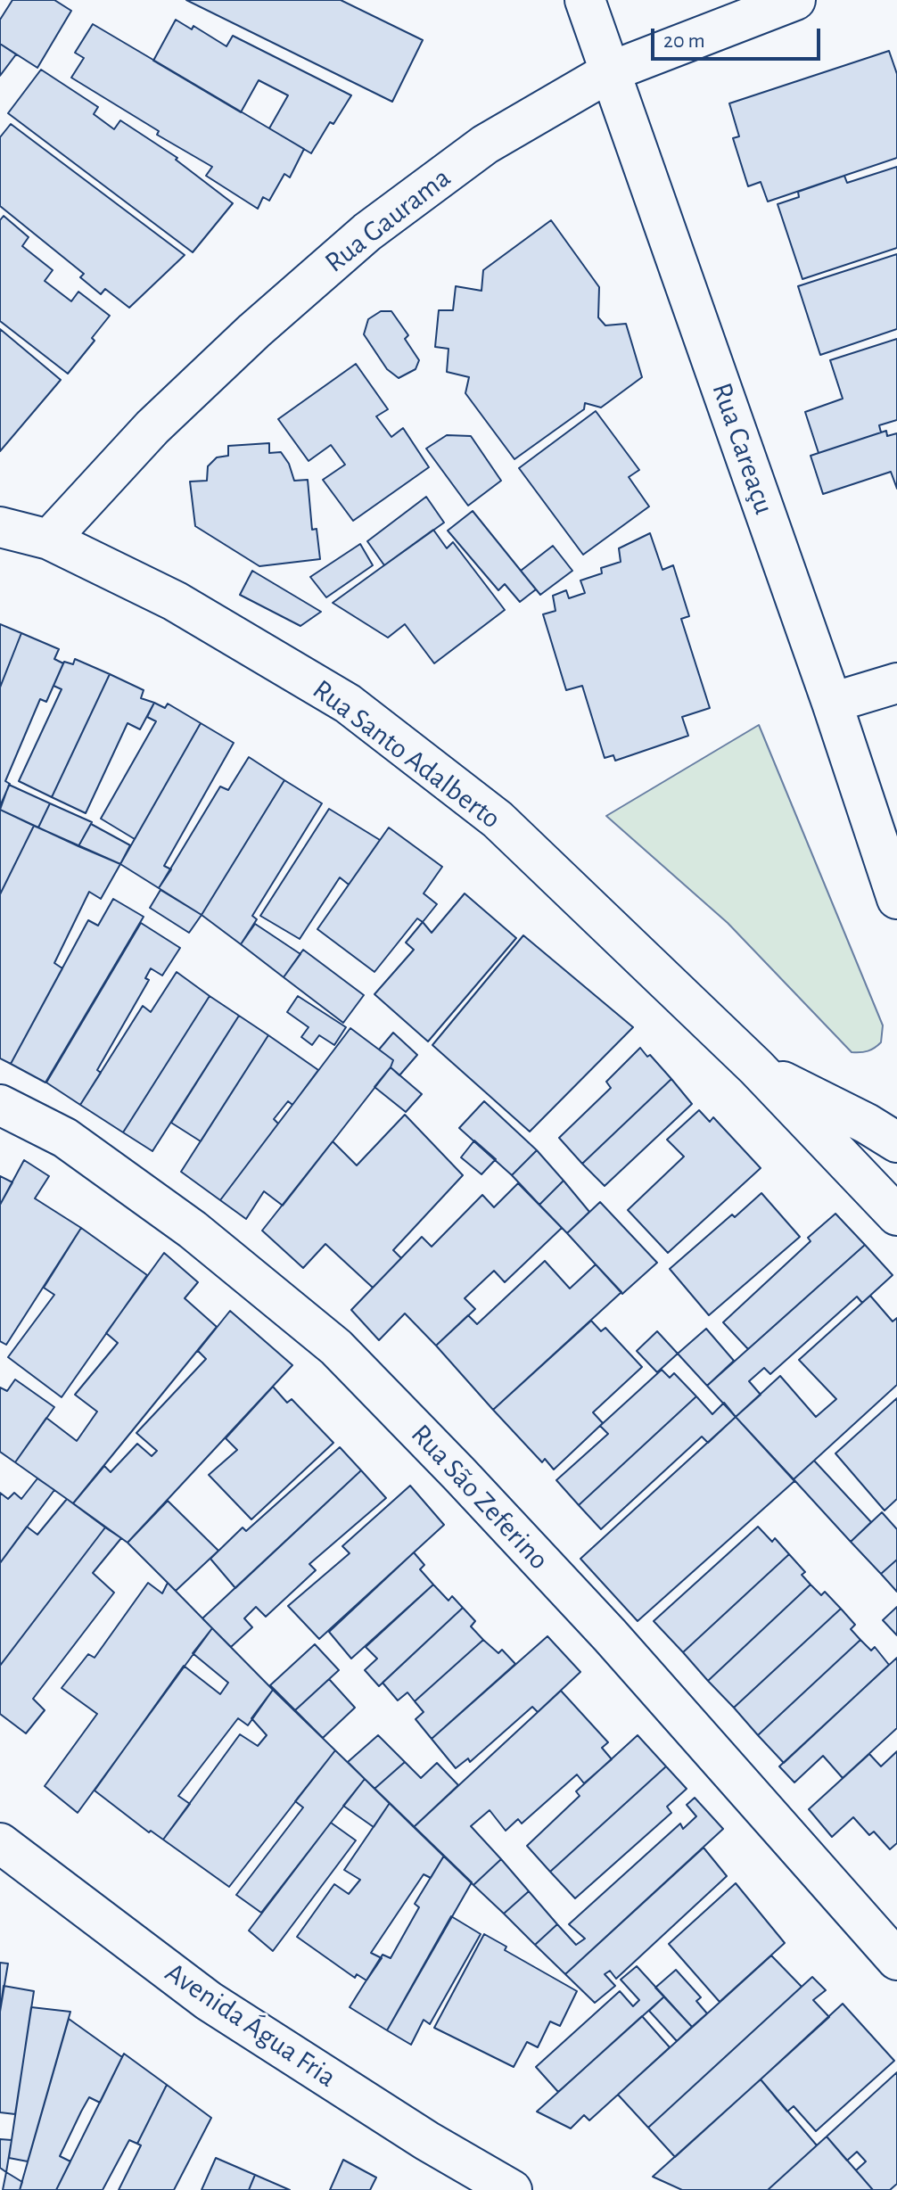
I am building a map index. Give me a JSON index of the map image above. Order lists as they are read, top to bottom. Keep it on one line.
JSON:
{"streets":{"street":["Rua Gaurama","Rua Careaçu","Rua Santo Adalberto","Rua São Zeferino","Avenida Água Fria"]},"crossings":[["Rua Gaurama","Rua Careaçu"],["Rua Gaurama","Rua Santo Adalberto"]],"scale_bar":"20 m"}
